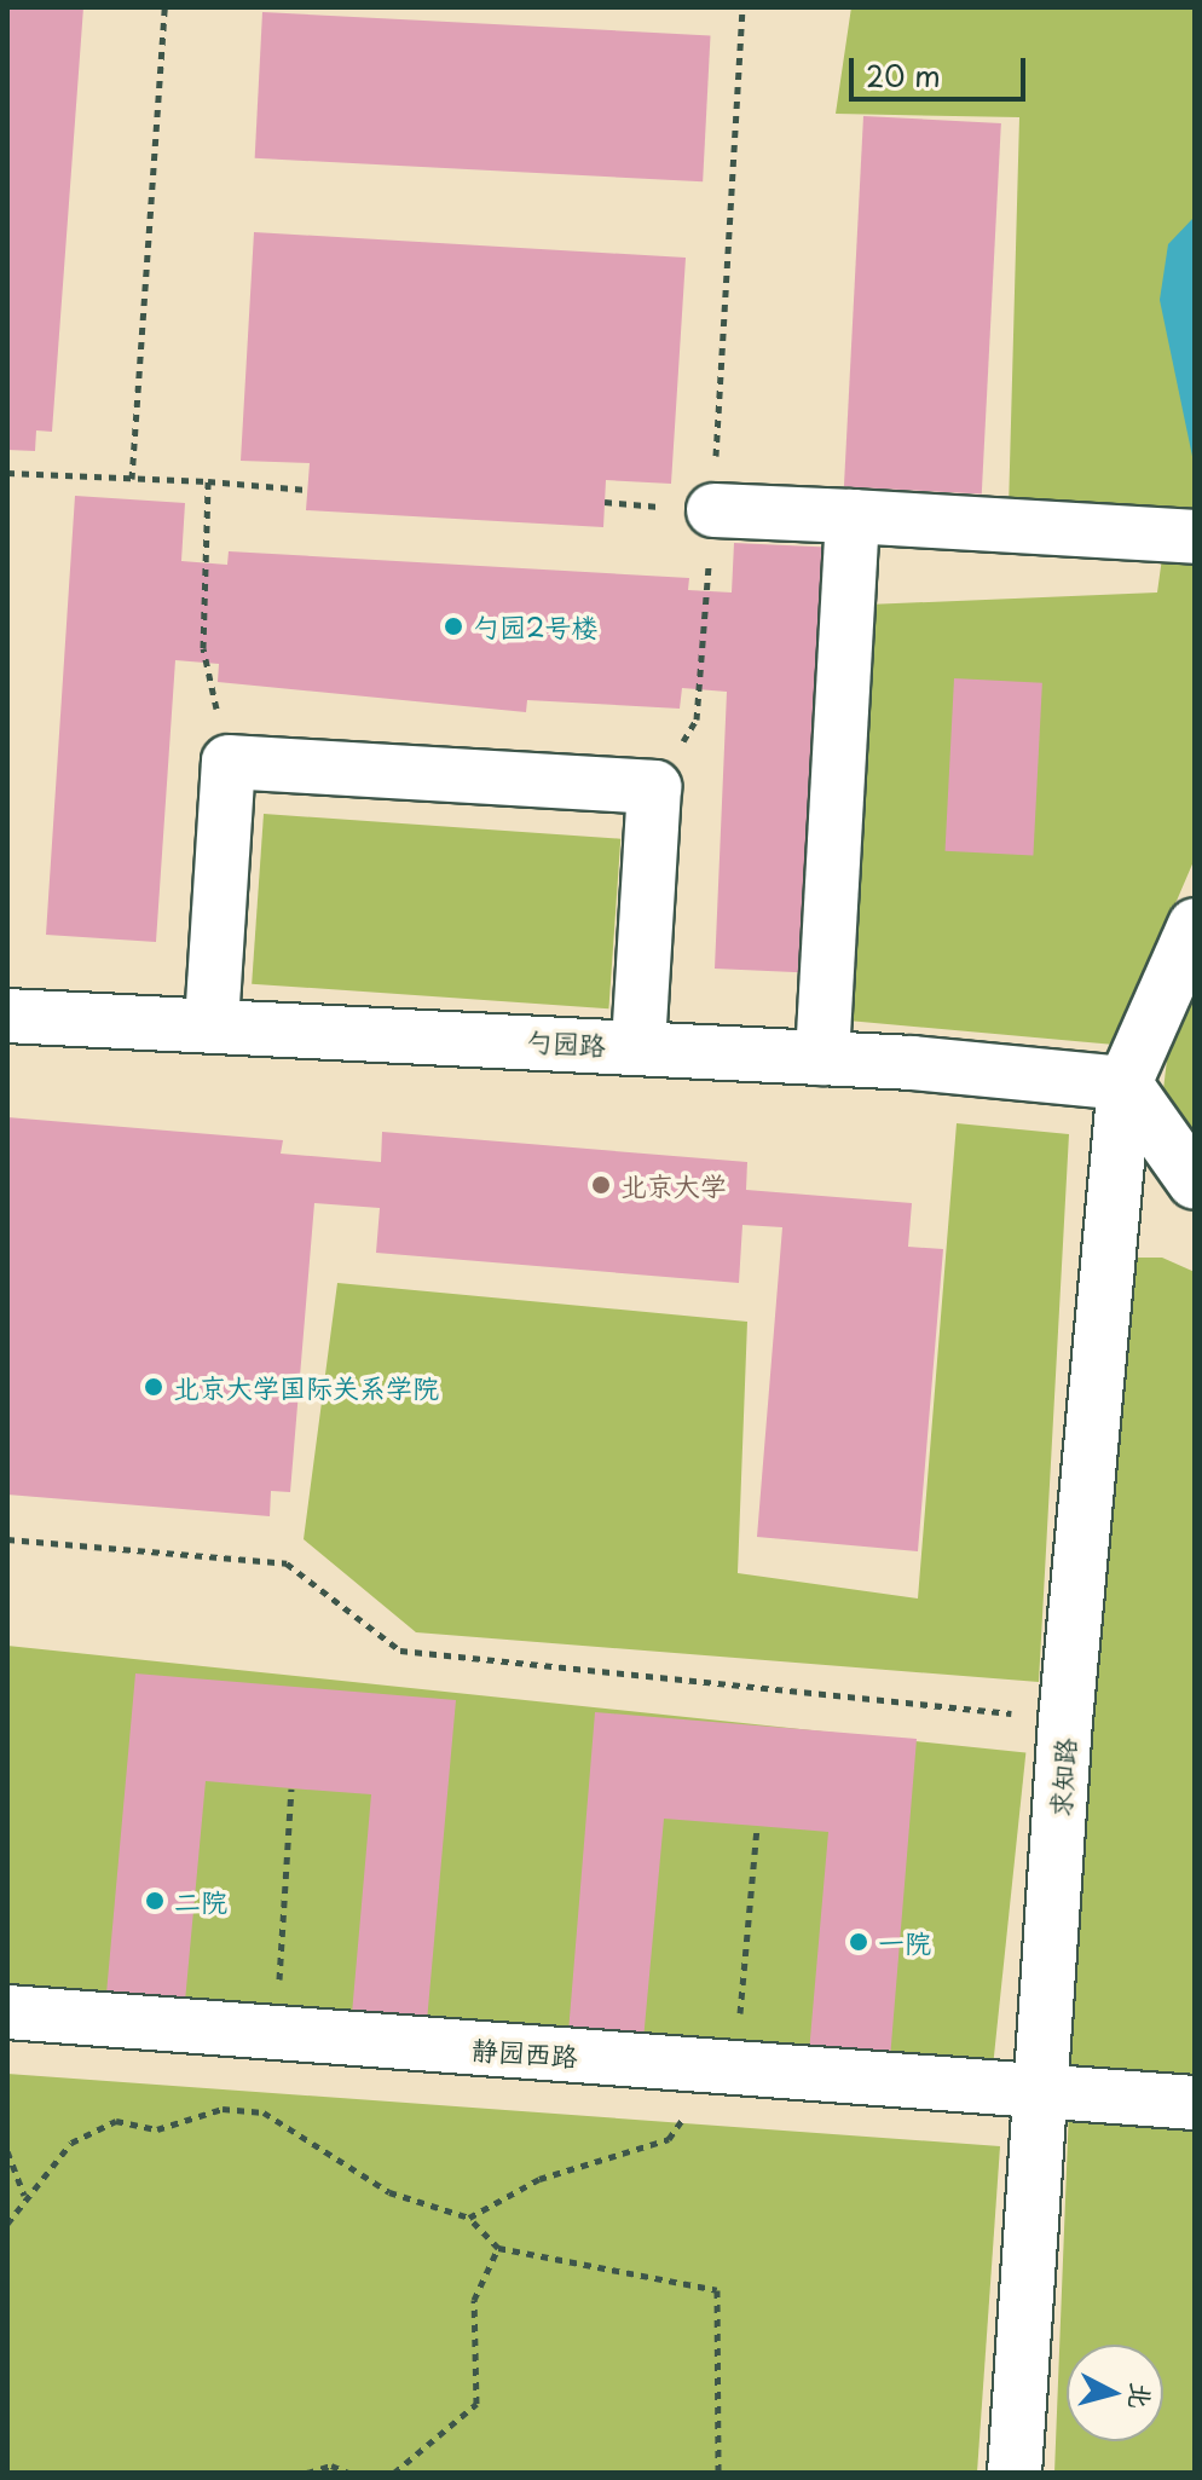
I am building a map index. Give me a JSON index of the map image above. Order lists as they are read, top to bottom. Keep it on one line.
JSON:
{"streets":{"street":["勺园路","求知路","静园西路"]},"crossings":[["勺园路","求知路"],["求知路","静园西路"]],"places":["勺园2号楼","北京大学","北京大学国际关系学院","二院","一院"],"scale_bar":"20 m","north":"right"}
